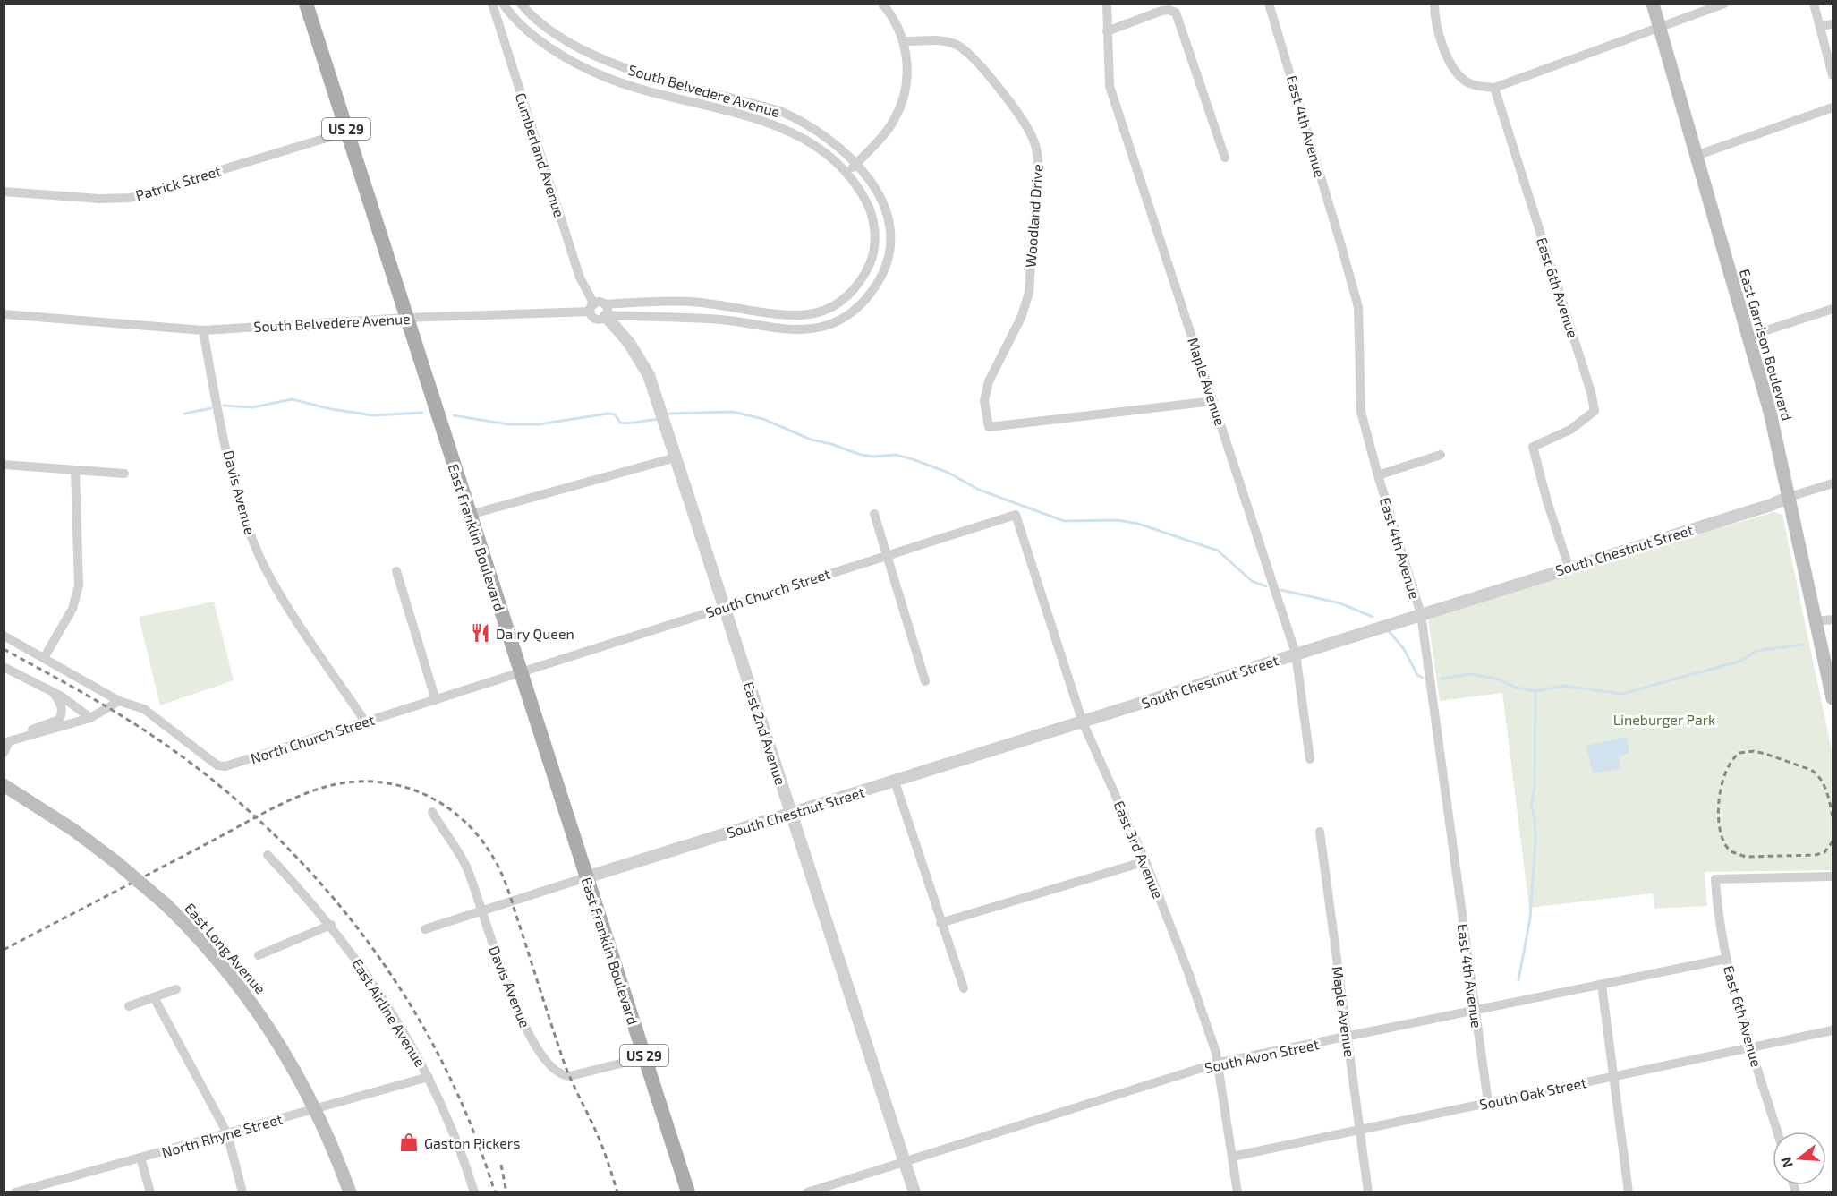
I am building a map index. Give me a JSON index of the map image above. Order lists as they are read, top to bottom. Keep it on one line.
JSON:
{"streets":{"main road":["US 29","East Garrison Boulevard","East Franklin Boulevard","East Long Avenue"],"street":["South Belvedere Avenue","East 4th Avenue","Cumberland Avenue","Patrick Street","Woodland Drive","East 6th Avenue","Maple Avenue","Davis Avenue","South Chestnut Street","South Church Street","East 2nd Avenue","North Church Street","East 3rd Avenue","East Airline Avenue","South Avon Street","South Oak Street","North Rhyne Street"]},"crossings":[["South Belvedere Avenue","Cumberland Avenue"],["South Belvedere Avenue","Davis Avenue"],["South Belvedere Avenue","East Franklin Boulevard"],["South Belvedere Avenue","East 2nd Avenue"],["East 4th Avenue","South Chestnut Street"],["East 4th Avenue","South Avon Street"],["East 4th Avenue","South Oak Street"],["Patrick Street","East Franklin Boulevard"],["Woodland Drive","Maple Avenue"],["East 6th Avenue","South Chestnut Street"],["East 6th Avenue","South Avon Street"],["East 6th Avenue","South Oak Street"],["East Garrison Boulevard","South Chestnut Street"],["Maple Avenue","South Chestnut Street"],["Maple Avenue","South Avon Street"],["Maple Avenue","South Oak Street"],["Davis Avenue","East Franklin Boulevard"],["Davis Avenue","North Church Street"],["East Franklin Boulevard","South Chestnut Street"],["East Franklin Boulevard","South Church Street"],["East Franklin Boulevard","North Church Street"],["South Chestnut Street","East 2nd Avenue"],["South Chestnut Street","East 3rd Avenue"],["South Church Street","East 2nd Avenue"],["South Church Street","North Church Street"],["South Church Street","East 3rd Avenue"],["East 2nd Avenue","South Avon Street"],["East 3rd Avenue","South Avon Street"],["East 3rd Avenue","South Oak Street"],["East Long Avenue","North Rhyne Street"],["East Airline Avenue","North Rhyne Street"]],"parks":["Lineburger Park"],"places":{"restaurant":["Dairy Queen"],"shop":["Gaston Pickers"]},"north":"left"}
